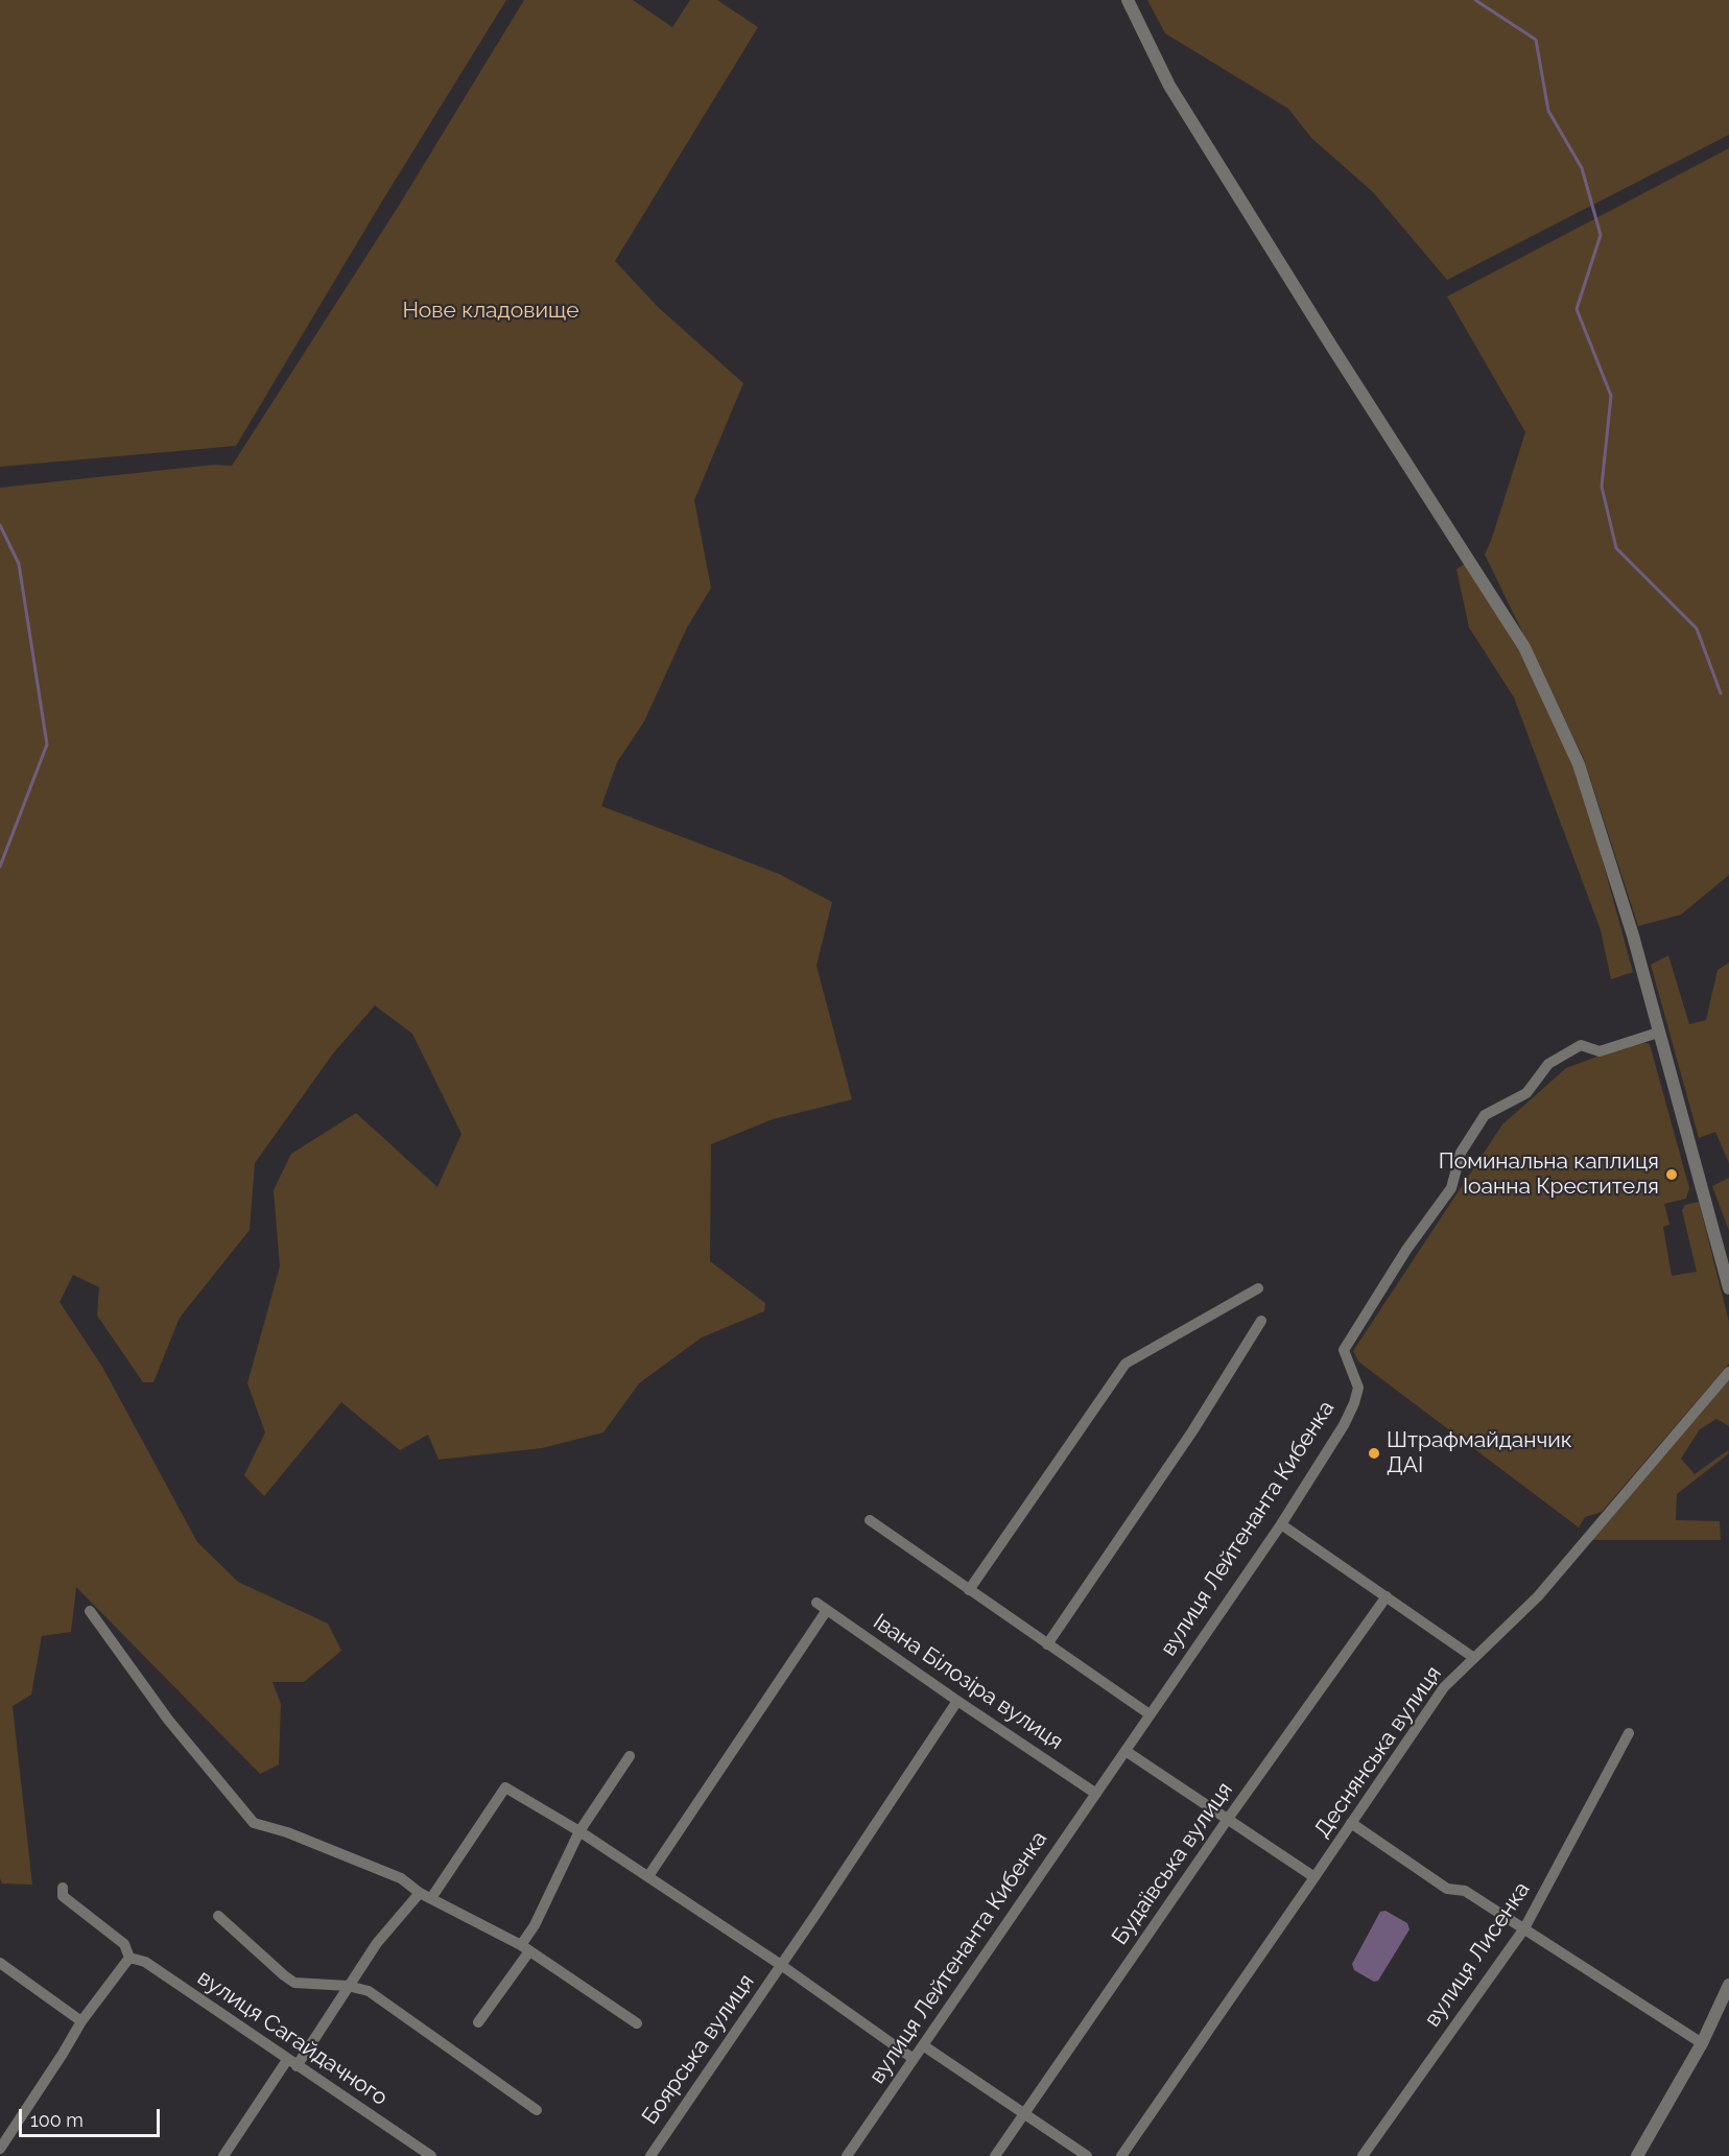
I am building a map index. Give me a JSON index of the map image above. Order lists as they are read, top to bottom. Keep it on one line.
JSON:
{"streets":{"street":["вулиця Лейтенанта Кибенка","Івана Білозіра вулиця","Деснянська вулиця","Будаївська вулиця","вулиця Лисенка","вулиця Сагайдачного","Боярська вулиця"]},"crossings":[["вулиця Лейтенанта Кибенка","Івана Білозіра вулиця"],["Івана Білозіра вулиця","Боярська вулиця"]],"parks":["Нове кладовище"],"places":["Поминальна каплиця Іоанна Крестителя","Штрафмайданчик ДАІ"],"scale_bar":"100 m"}
